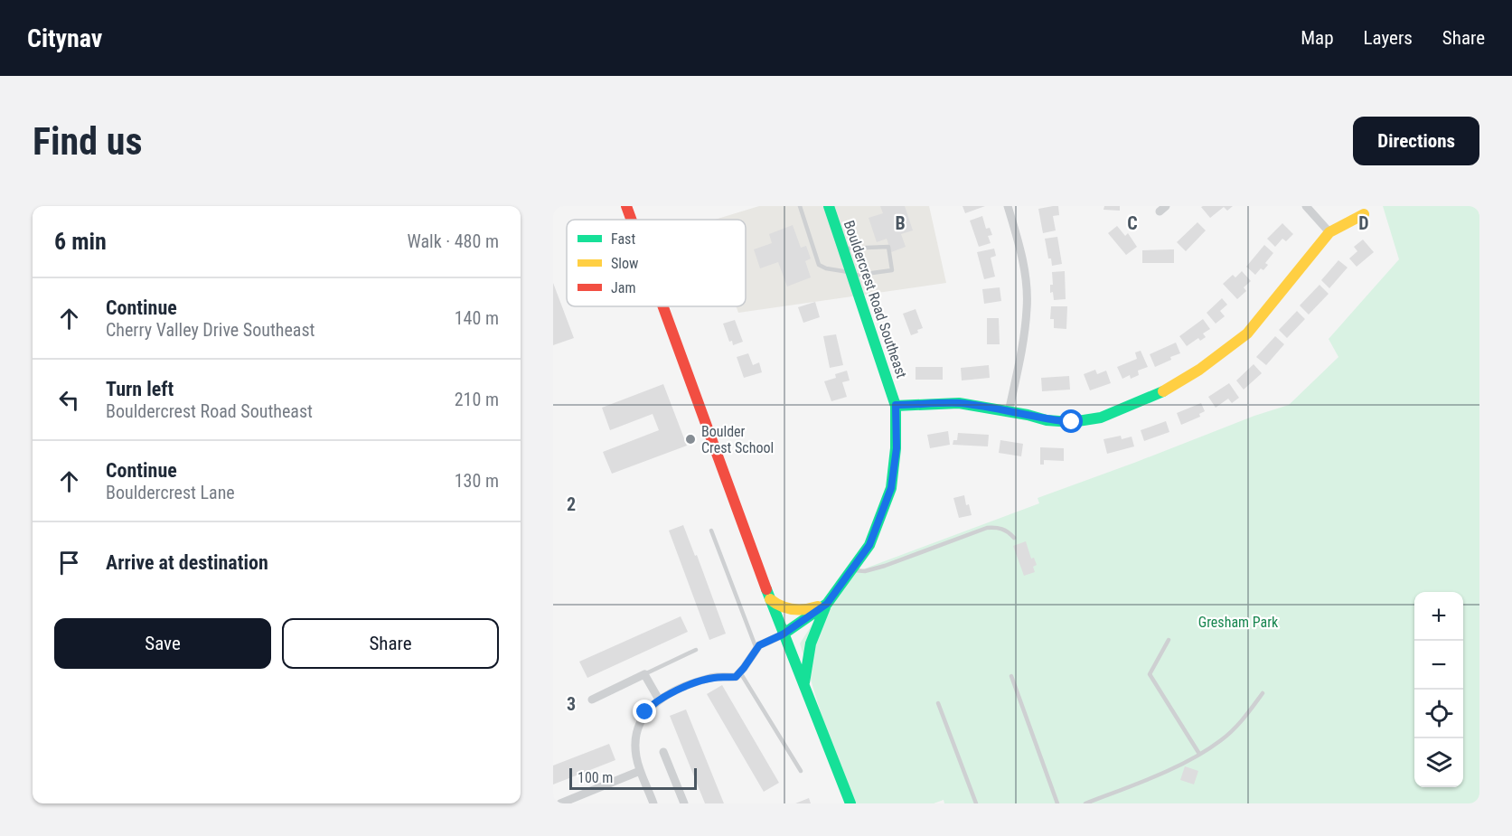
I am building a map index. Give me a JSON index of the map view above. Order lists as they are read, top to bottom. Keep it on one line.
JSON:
{"streets":{"street":["Bouldercrest Road Southeast"]},"parks":["Gresham Park"],"places":["Boulder Crest School"],"legend":["Fast","Slow","Jam"],"scale_bar":"100 m","page":{"header":"Citynav","nav":["Map","Layers","Share"],"buttons":["Directions",["Save","Share"]],"title":"Find us","heading":["6 min","Walk · 480 m"],"list":[["Continue","Cherry Valley Drive Southeast","140 m"],["Turn left","Bouldercrest Road Southeast","210 m"],["Continue","Bouldercrest Lane","130 m"],"Arrive at destination"],"map_buttons":["+","−"],"scale":"100 m"},"grid":{"columns":["B","C","D"],"rows":["2","3"]}}
